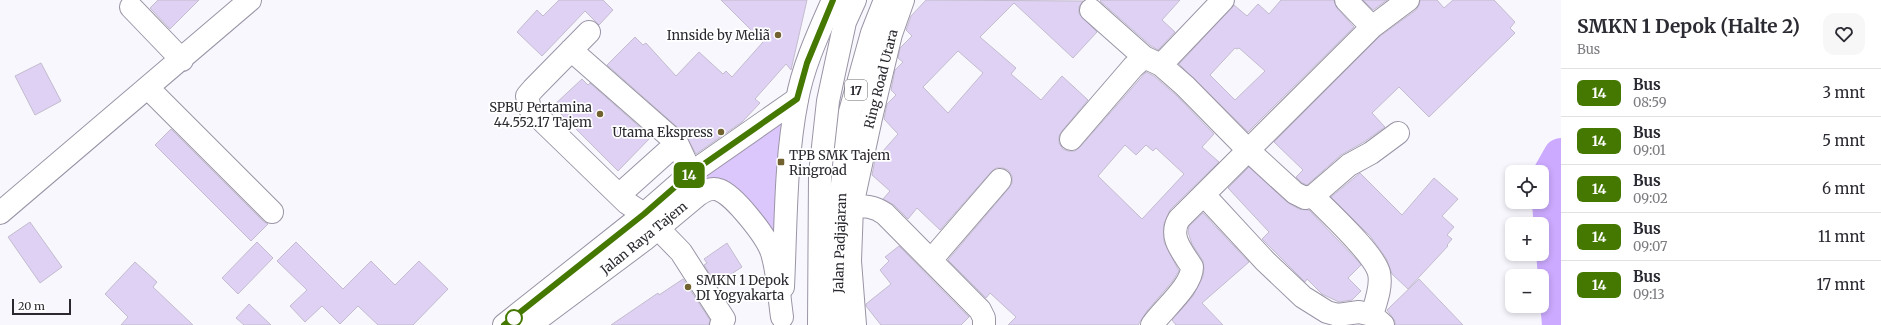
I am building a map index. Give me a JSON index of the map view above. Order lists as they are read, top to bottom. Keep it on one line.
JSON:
{"streets":{"main road":["Ring Road Utara","17","Jalan Raya Tajem","Jalan Padjajaran"]},"places":{"other":["Innside by Meliã","SPBU Pertamina 44.552.17 Tajem","Utama Ekspress","SMKN 1 Depok DI Yogyakarta"],"transit":["TPB SMK Tajem Ringroad"]},"lines":["bus line 14"],"scale_bar":"20 m","page":{"on_map":"14","heading":["SMKN 1 Depok (Halte 2)","Bus"],"list":[{"mark":"14","name":"Bus","note":"08:59","value":"3 mnt"},{"mark":"14","name":"Bus","note":"09:01","value":"5 mnt"},{"mark":"14","name":"Bus","note":"09:02","value":"6 mnt"},{"mark":"14","name":"Bus","note":"09:07","value":"11 mnt"},{"mark":"14","name":"Bus","note":"09:13","value":"17 mnt"}],"map_buttons":["+","−"],"scale":"20 m"}}
